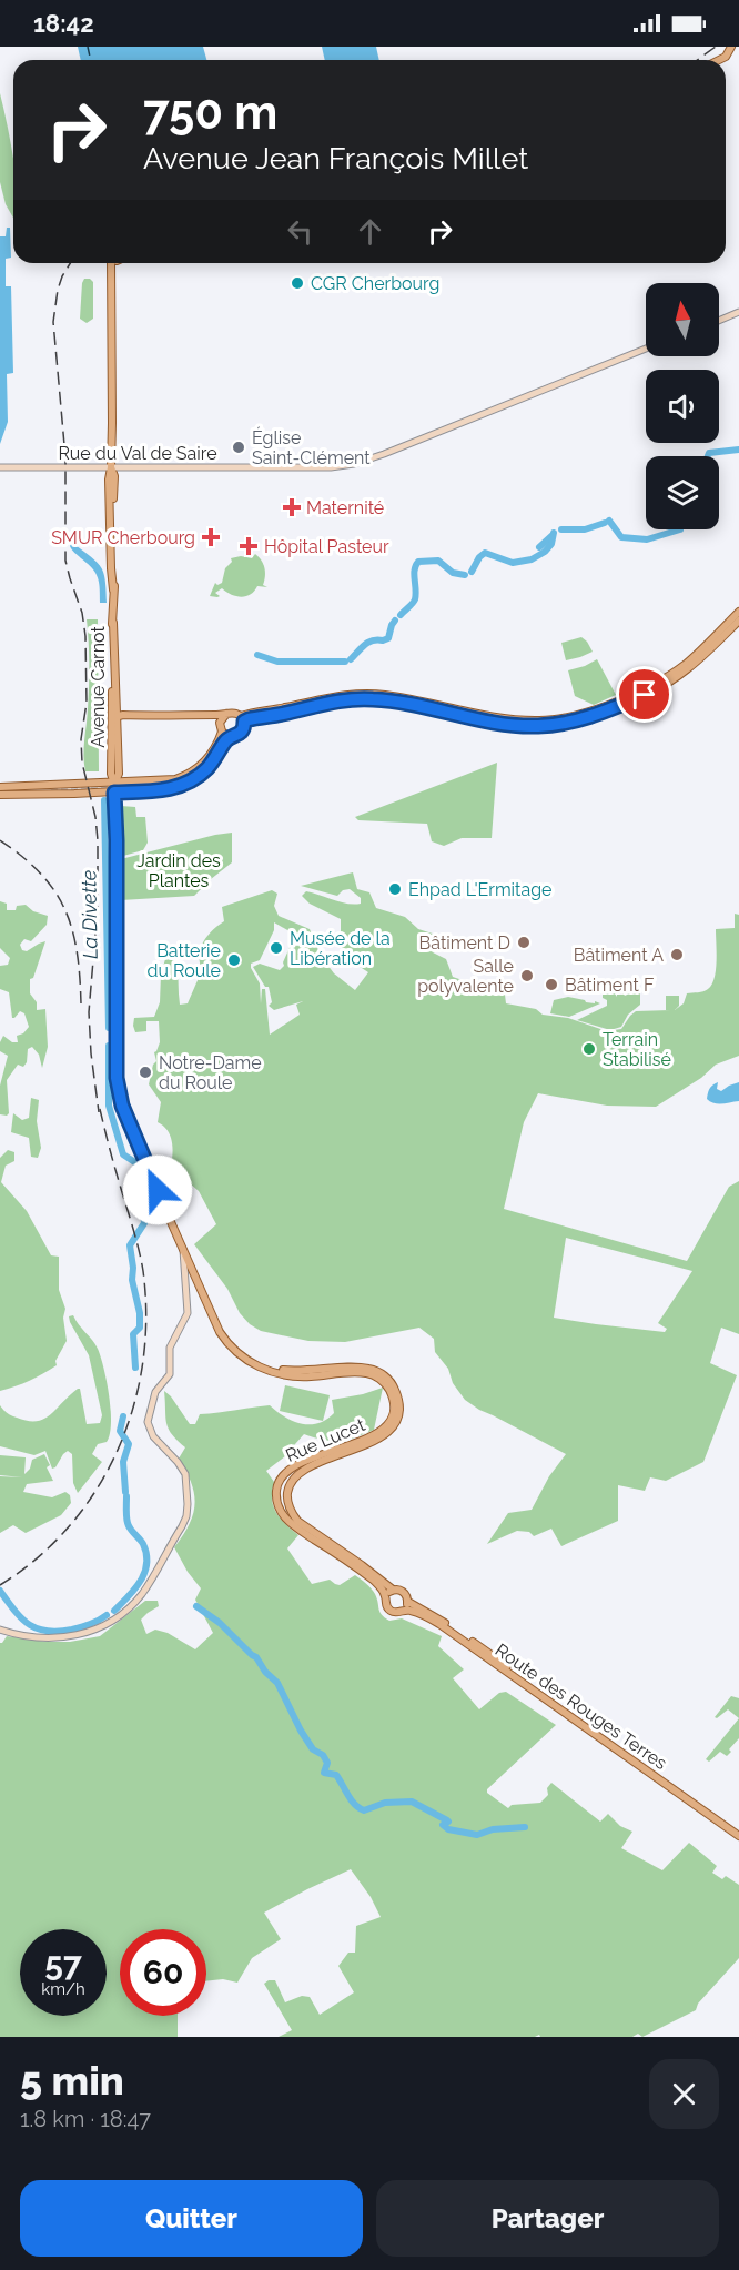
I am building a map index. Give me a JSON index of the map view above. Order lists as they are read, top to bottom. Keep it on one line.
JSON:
{"streets":{"main road":["Rue du Val de Saire","Avenue Carnot","Rue Lucet","Route des Rouges Terres"]},"crossings":[["Rue du Val de Saire","Avenue Carnot"],["Avenue Carnot","Rue Lucet"],["Rue Lucet","Route des Rouges Terres"]],"water":["La Divette"],"parks":["Jardin des Plantes"],"places":{"other":["CGR Cherbourg","Église Saint-Clément","Ehpad L'Ermitage","Bâtiment D","Musée de la Libération","Bâtiment A","Batterie du Roule","Salle polyvalente","Bâtiment F","Terrain Stabilisé","Notre-Dame du Roule"],"health":["Maternité","SMUR Cherbourg","Hôpital Pasteur"]},"north":"top","page":{"status":"18:42","turn":["750 m","Avenue Jean François Millet"],"speed":"57 km/h","limit":"60","heading":["5 min","1.8 km · 18:47"],"buttons":["Quitter","Partager"]}}
